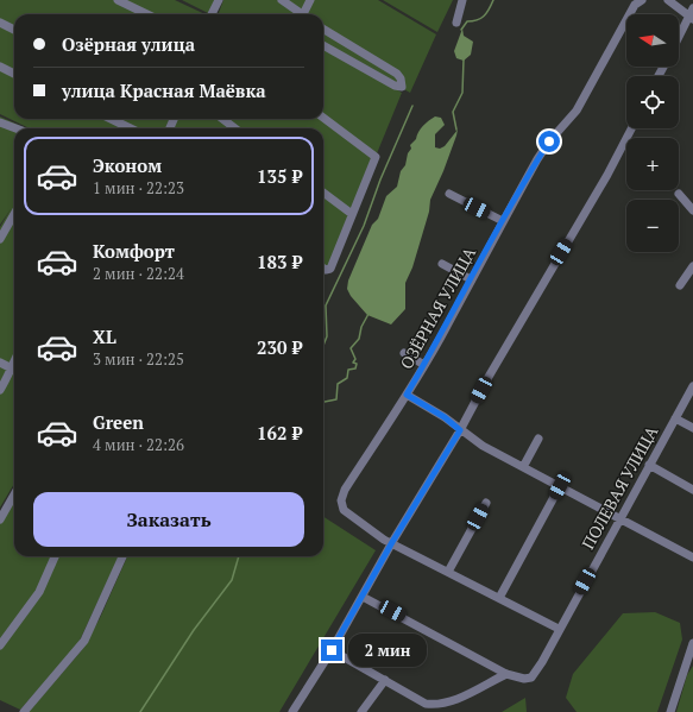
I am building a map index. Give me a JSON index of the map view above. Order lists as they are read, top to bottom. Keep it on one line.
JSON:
{"streets":{"street":["ОЗЁРНАЯ УЛИЦА","ПОЛЕВАЯ УЛИЦА"]},"north":"left","page":{"map_buttons":["+","−"],"banner":["Озёрная улица","улица Красная Маёвка"],"list":[{"name":"Эконом","note":"1 мин · 22:23","value":"135 ₽"},{"name":"Комфорт","note":"2 мин · 22:24","value":"183 ₽"},{"name":"XL","note":"3 мин · 22:25","value":"230 ₽"},{"name":"Green","note":"4 мин · 22:26","value":"162 ₽"}],"buttons":"Заказать","bubble":"2 мин"}}
